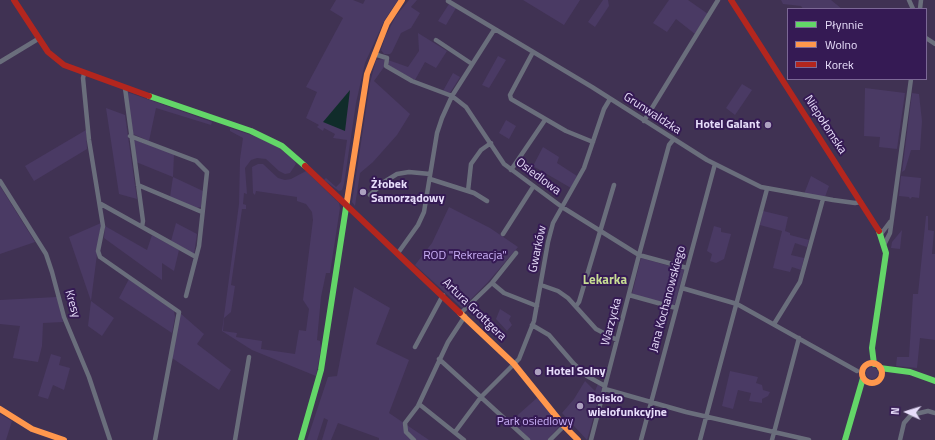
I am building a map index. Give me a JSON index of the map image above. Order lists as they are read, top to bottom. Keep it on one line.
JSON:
{"streets":{"main road":["Niepołomska","Artura Grottgera"],"street":["Grunwaldzka","Osiedlowa","Gwarków","Jana Kochanowskiego","Kresy","Warzycka"]},"crossings":[["Grunwaldzka","Niepołomska"],["Grunwaldzka","Gwarków"],["Grunwaldzka","Jana Kochanowskiego"],["Grunwaldzka","Warzycka"],["Osiedlowa","Gwarków"],["Osiedlowa","Jana Kochanowskiego"],["Osiedlowa","Warzycka"],["Gwarków","Artura Grottgera"]],"districts":["Lekarka"],"parks":["ROD \"Rekreacja\"","Park osiedlowy"],"places":["Hotel Galant","Żłobek Samorządowy","Hotel Solny","Boisko wielofunkcyjne"],"legend":["Płynnie","Wolno","Korek"],"north":"left"}
